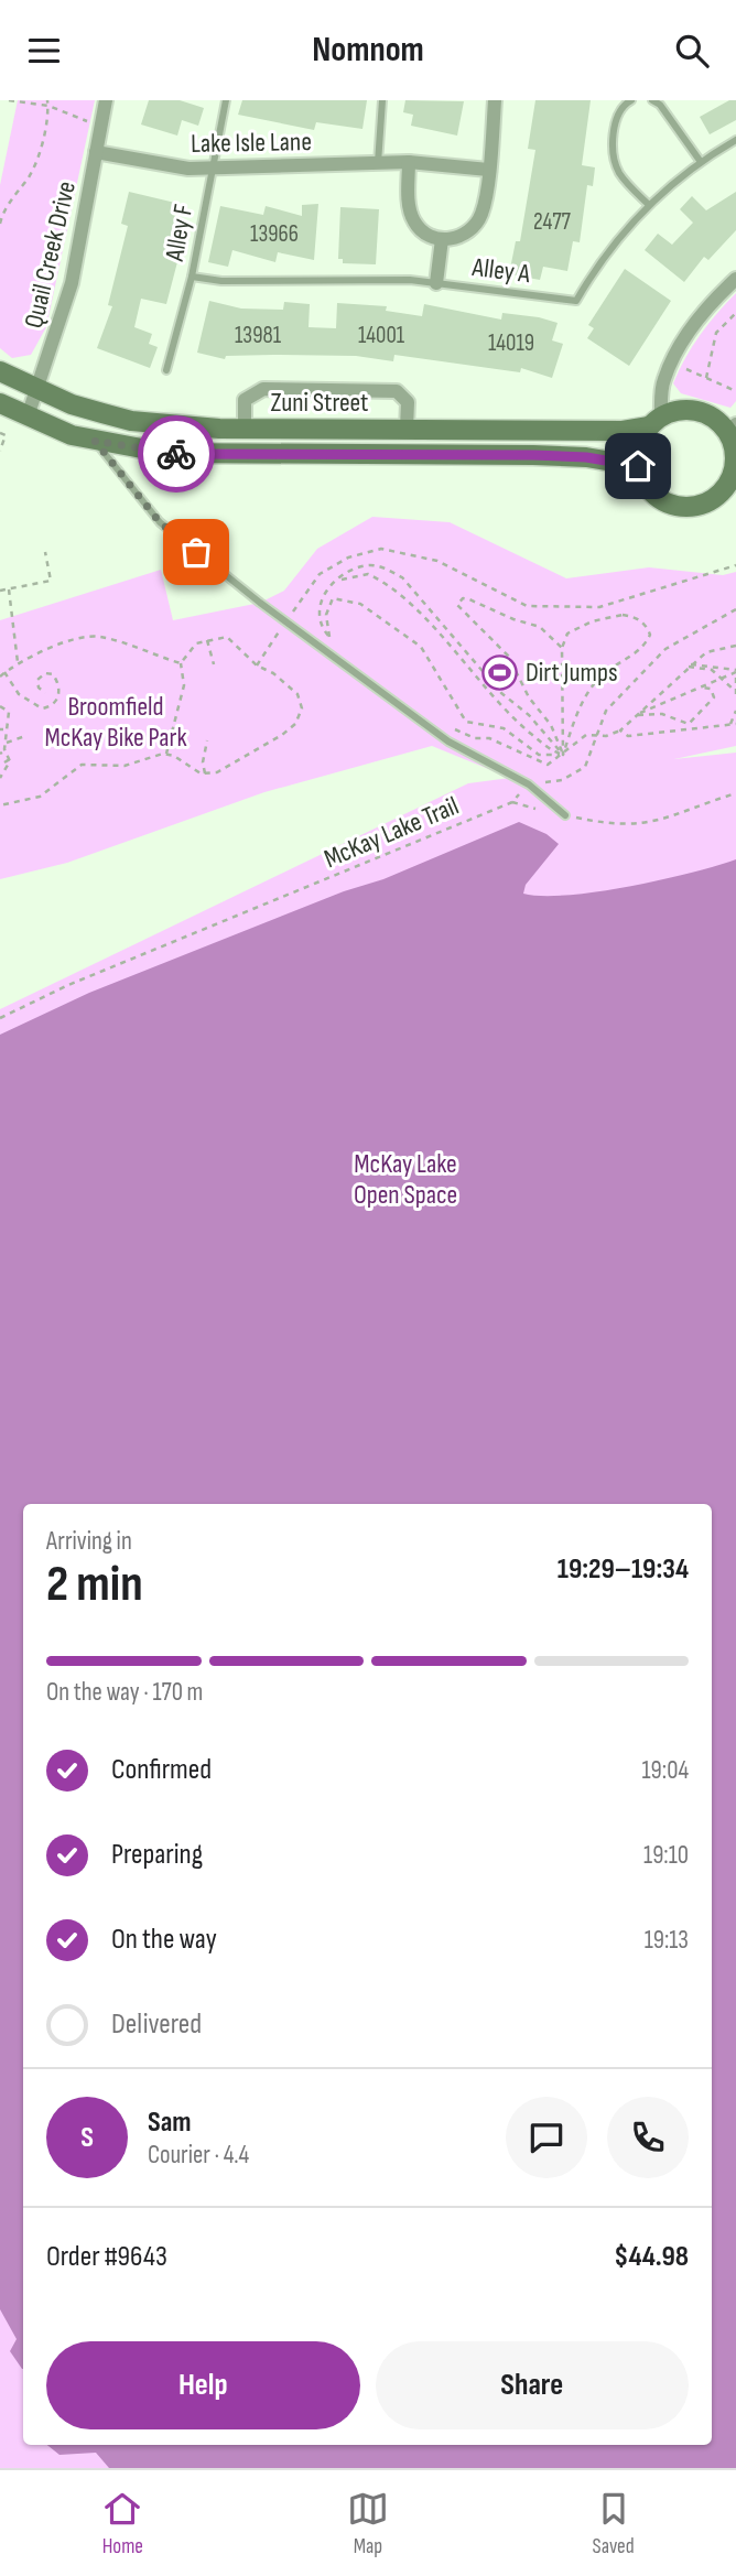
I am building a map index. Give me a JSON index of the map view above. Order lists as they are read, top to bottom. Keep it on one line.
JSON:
{"streets":{"main road":["Zuni Street"],"street":["Lake Isle Lane","Quail Creek Drive"],"lane":["Alley F","Alley A"],"path":["McKay Lake Trail"]},"crossings":[["Lake Isle Lane","Alley F"],["Lake Isle Lane","Quail Creek Drive"],["Alley F","Alley A"],["Quail Creek Drive","Zuni Street"]],"parks":["Broomfield McKay Bike Park","McKay Lake Open Space"],"places":{"sports":["Dirt Jumps"]},"house_numbers":["2477","13966","13981","14001","14019"],"page":{"header":"Nomnom","heading":["2 min","Arriving in","19:29–19:34"],"panel":["Sam","Courier · 4.4","Order #9643","$44.98"],"bar":"On the way · 170 m","list":[["Confirmed","19:04"],["Preparing","19:10"],["On the way","19:13"],"Delivered"],"round":"S","buttons":["Help","Share"],"tabs":["Home","Map","Saved"]}}
